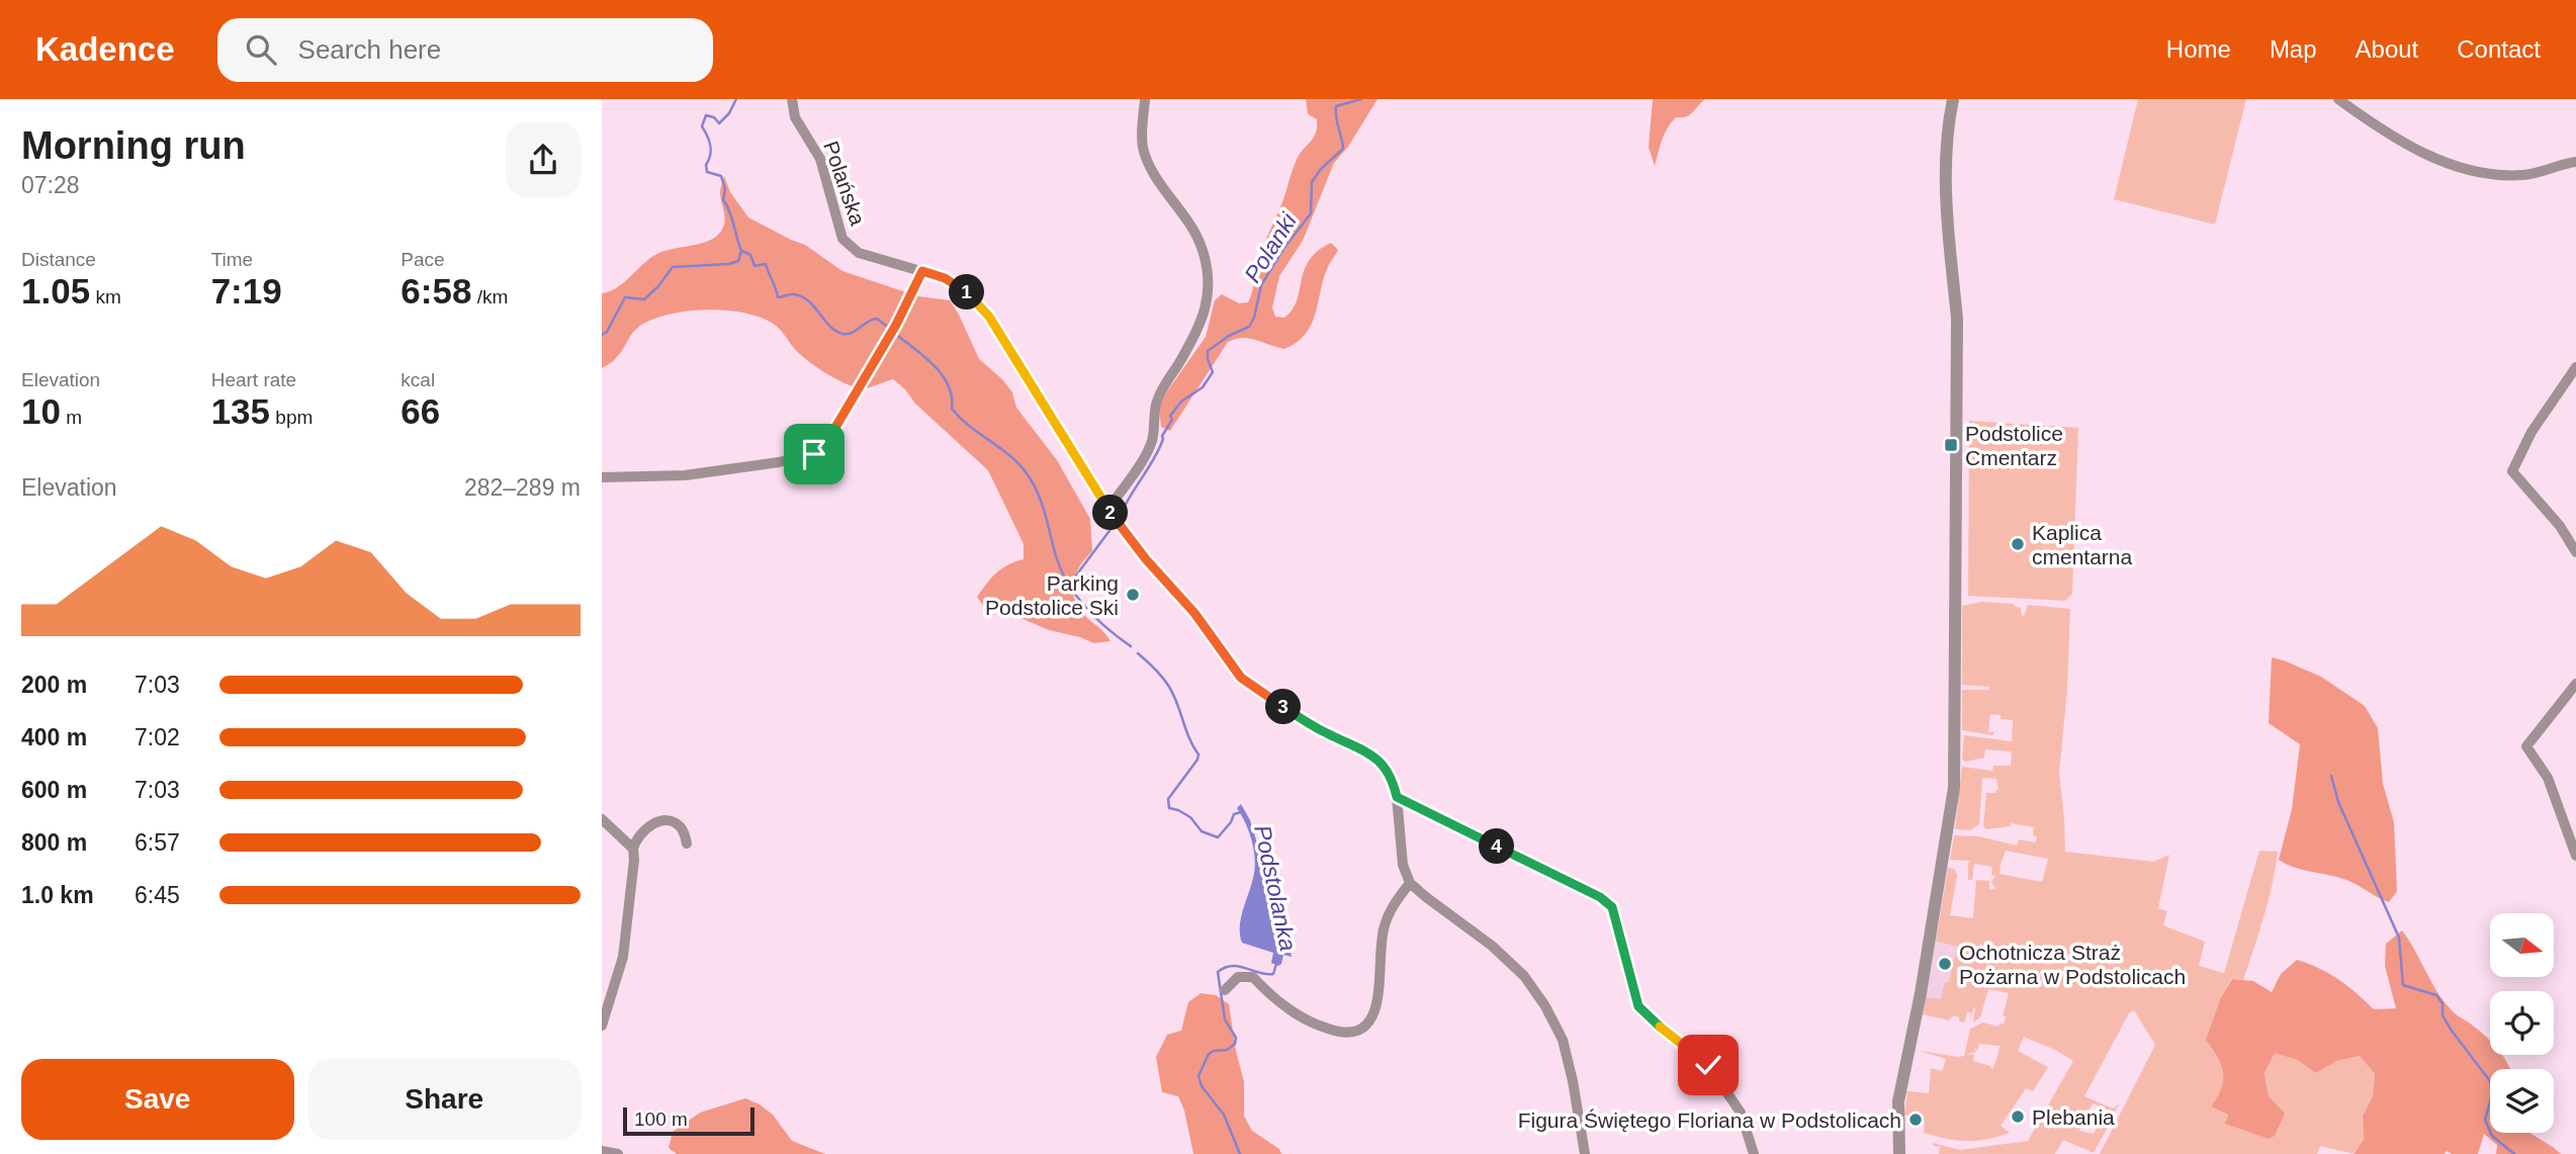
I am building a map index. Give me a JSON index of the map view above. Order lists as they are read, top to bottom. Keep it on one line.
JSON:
{"streets":{"street":["Polańska"]},"water":["Polanki","Podstolanka"],"places":{"transit":["Podstolice Cmentarz"],"other":["Kaplica cmentarna","Parking Podstolice Ski","Ochotnicza Straż Pożarna w Podstolicach","Plebania","Figura Świętego Floriana w Podstolicach"]},"scale_bar":"100 m","north":"right","page":{"header":"Kadence","search":"Search here","nav":["Home","Map","About","Contact"],"heading":["Morning run","07:28"],"stats":[["Distance","1.05 km"],["Time","7:19"],["Pace","6:58 /km"],["Elevation","10 m"],["Heart rate","135 bpm"],["kcal","66"]],"pins":["1","2","3","4"],"chart":["Elevation","282–289 m"],"list":[{"name":"200 m","note":"7:03"},{"name":"400 m","note":"7:02"},{"name":"600 m","note":"7:03"},{"name":"800 m","note":"6:57"},{"name":"1.0 km","note":"6:45"}],"buttons":["Save","Share"],"scale":"100 m"}}
